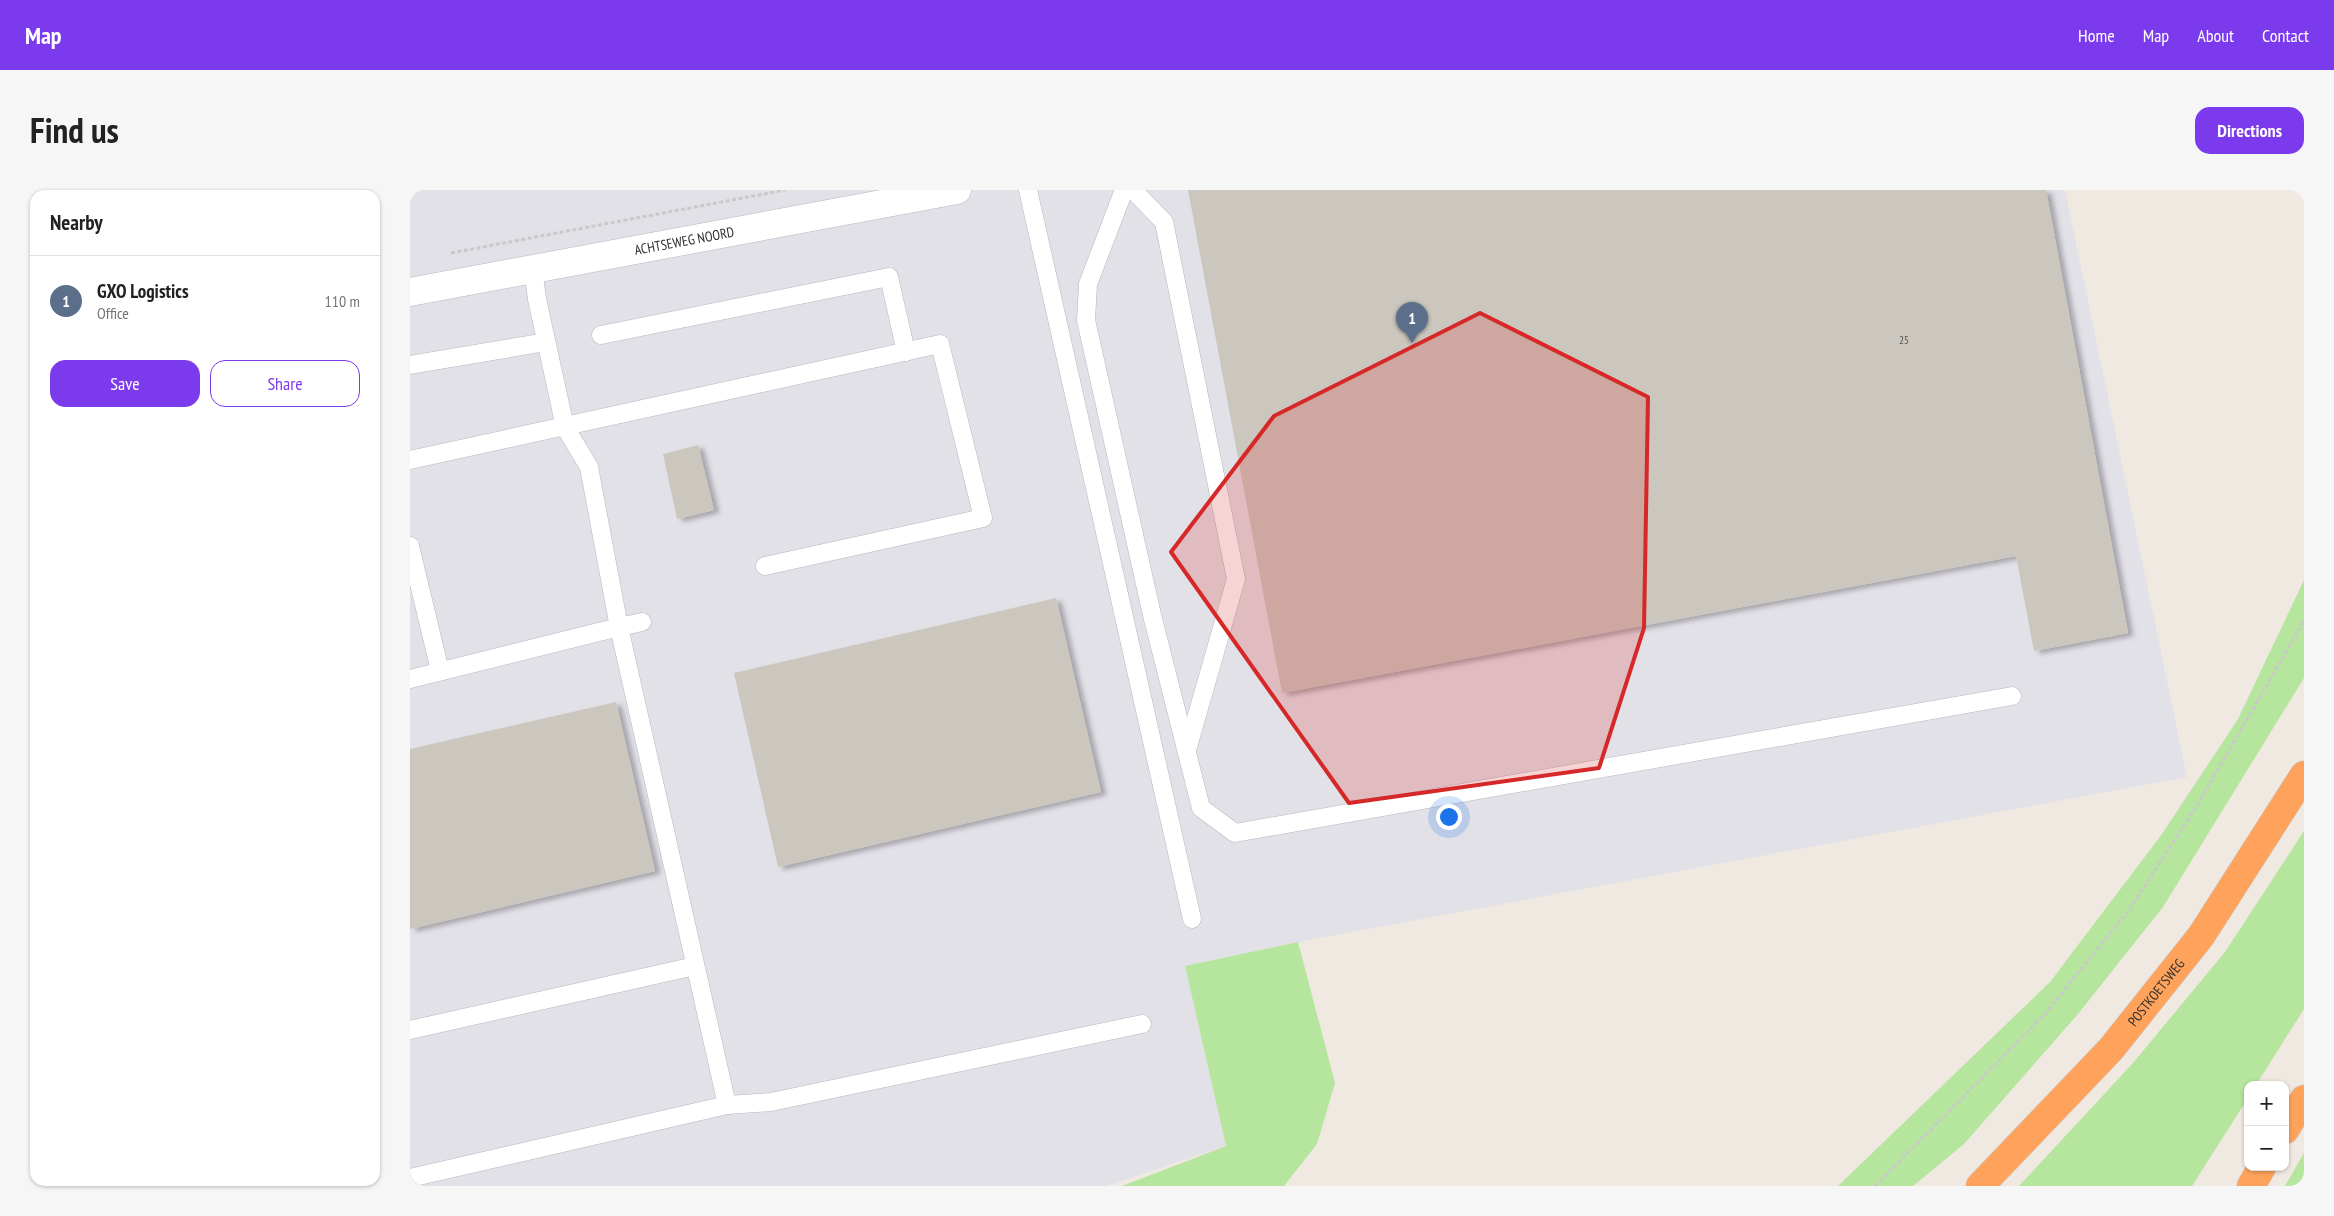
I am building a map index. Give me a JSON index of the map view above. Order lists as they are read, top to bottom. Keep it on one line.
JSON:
{"streets":{"highway":["POSTKOETSWEG"],"street":["ACHTSEWEG NOORD"]},"house_numbers":["25"],"page":{"header":"Map","nav":["Home","Map","About","Contact"],"title":"Find us","buttons":["Directions",["Save","Share"]],"heading":"Nearby","list":[{"mark":"1","name":"GXO Logistics","note":"Office","value":"110 m"}],"pins":"1","map_buttons":["+","−"]}}
